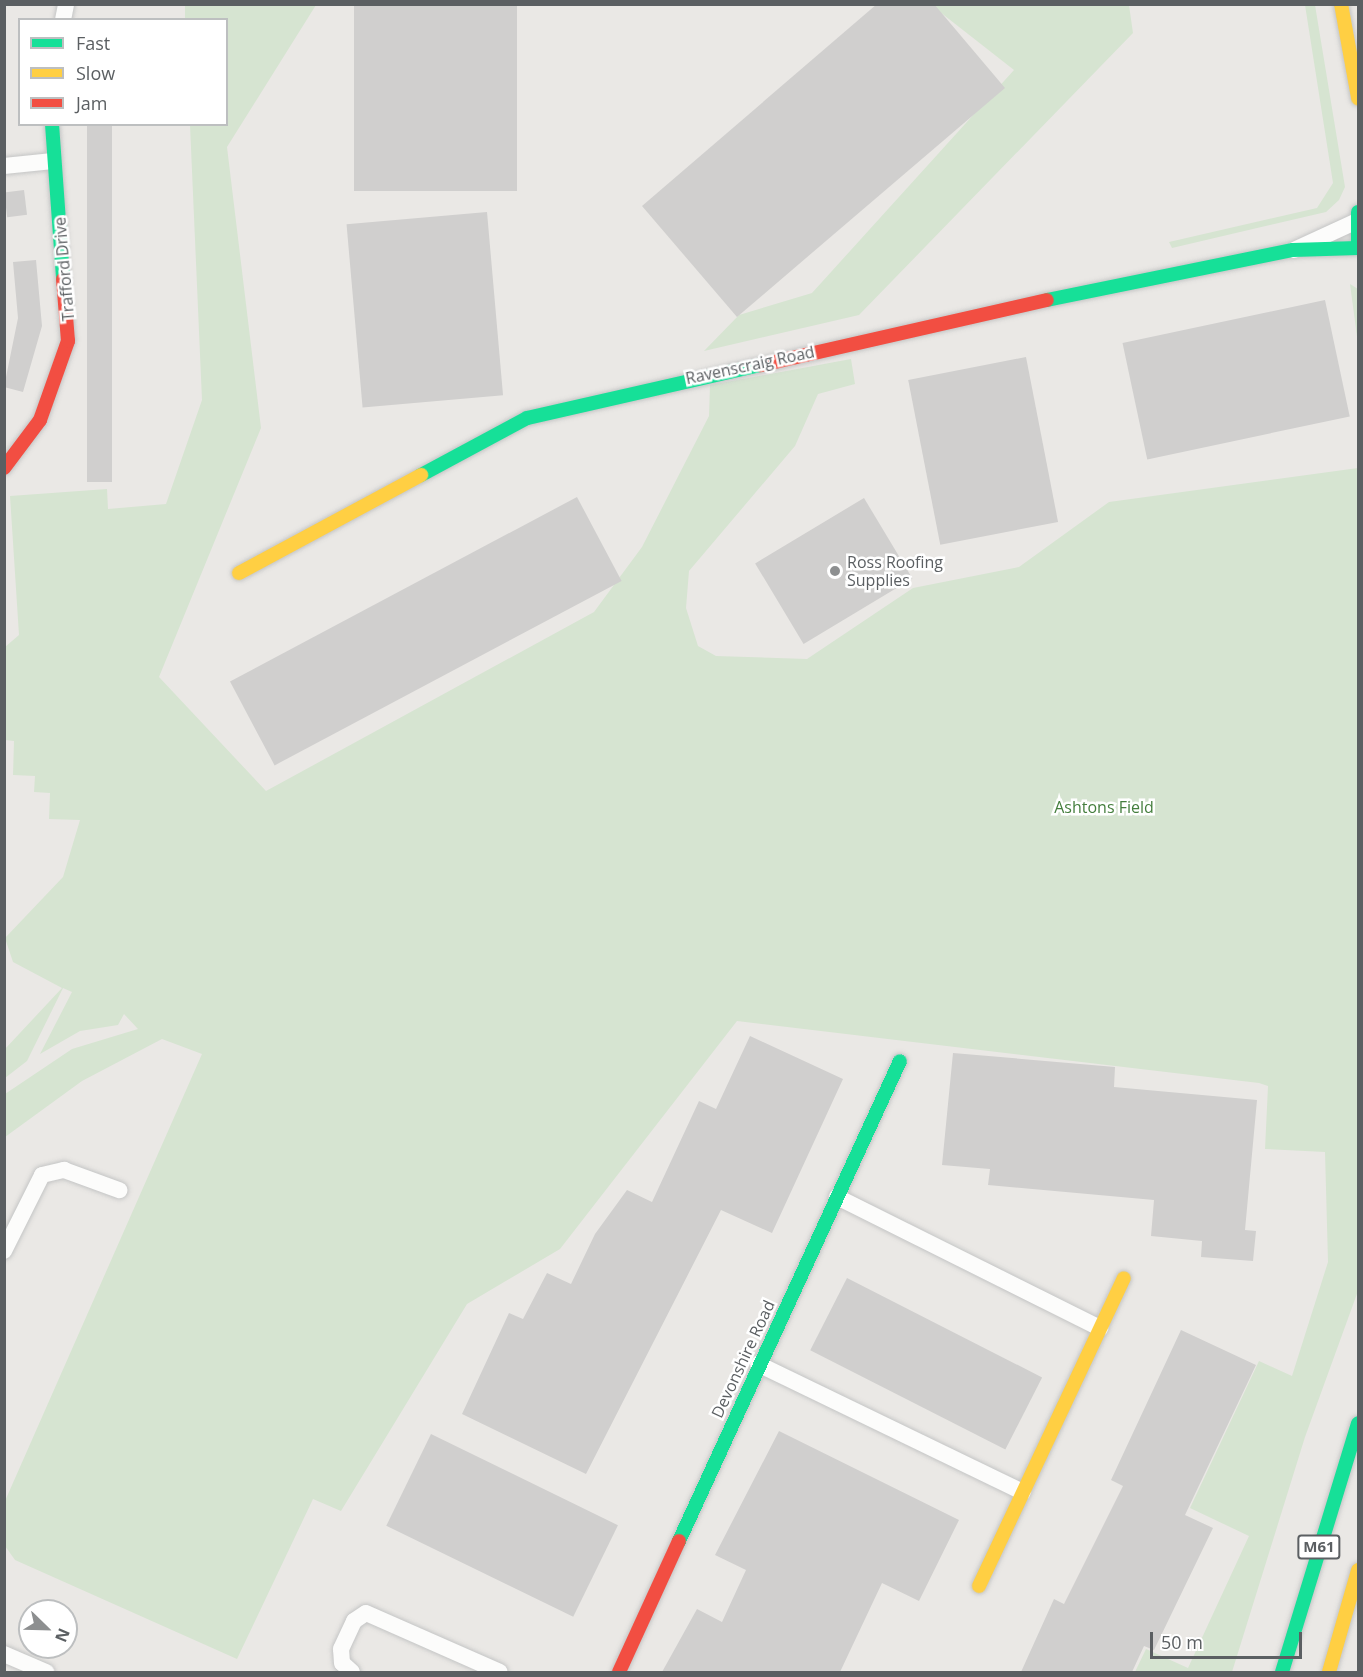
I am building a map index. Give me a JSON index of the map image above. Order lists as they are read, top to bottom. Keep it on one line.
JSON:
{"streets":{"main road":["Trafford Drive","Ravenscraig Road","Devonshire Road","M61"]},"parks":["Ashtons Field"],"places":["Ross Roofing Supplies"],"legend":["Fast","Slow","Jam"],"scale_bar":"50 m","north":"bottom right"}
